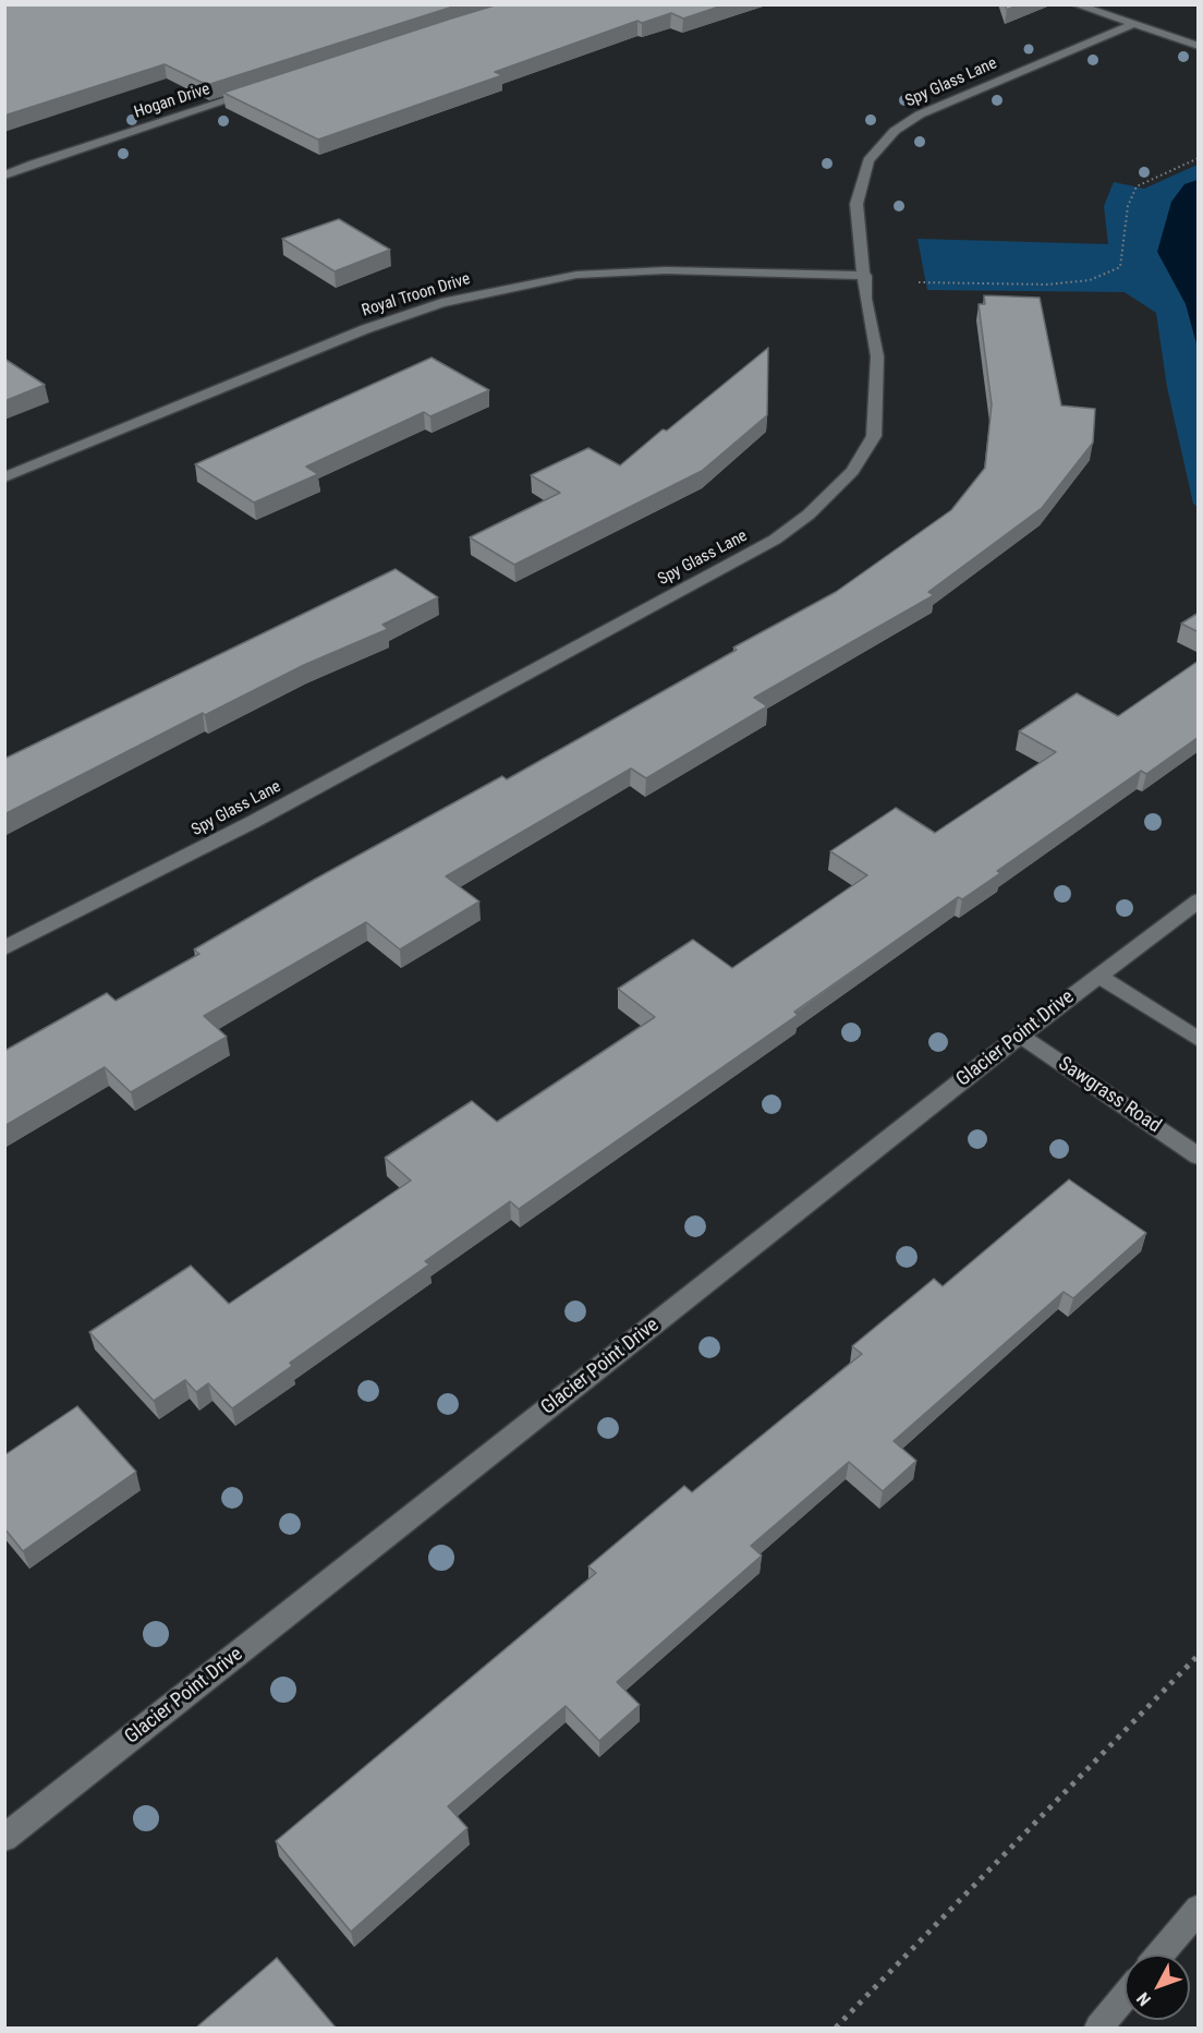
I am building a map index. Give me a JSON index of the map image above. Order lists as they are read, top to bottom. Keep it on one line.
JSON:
{"streets":{"street":["Spy Glass Lane","Hogan Drive","Royal Troon Drive","Glacier Point Drive","Sawgrass Road"]},"crossings":[["Spy Glass Lane","Royal Troon Drive"],["Glacier Point Drive","Sawgrass Road"]],"north":"bottom left"}
